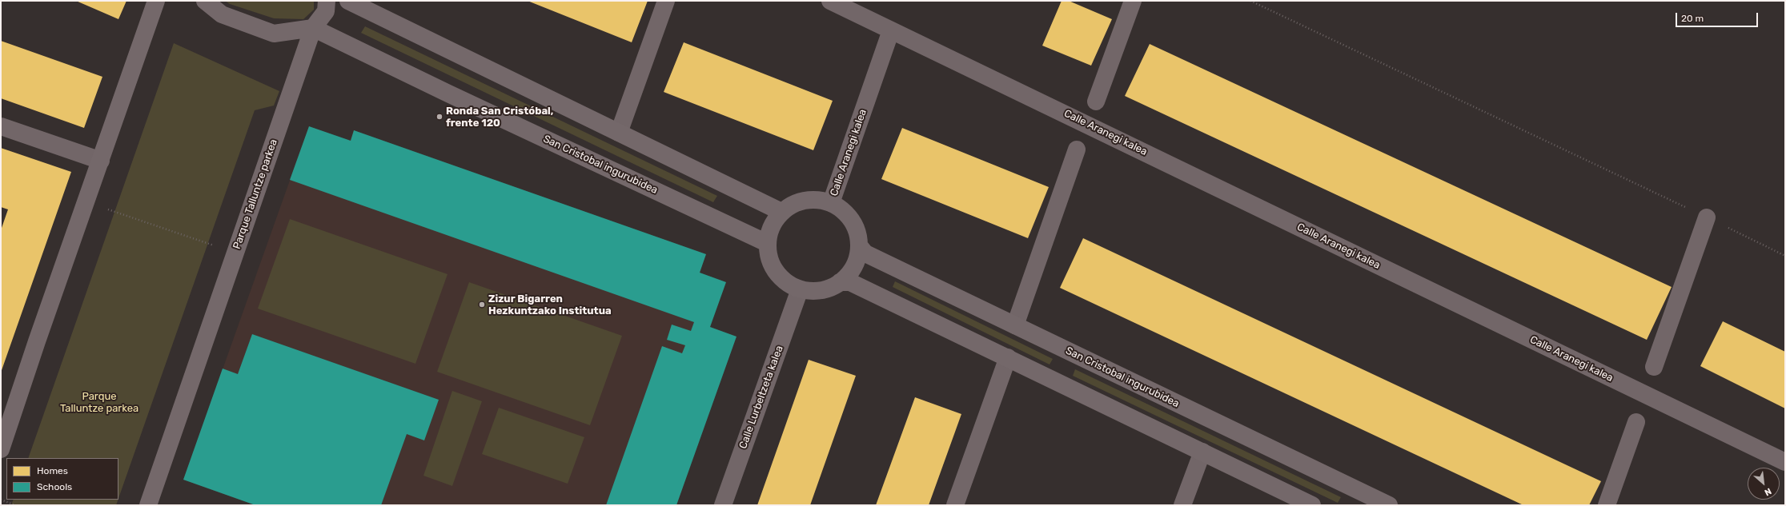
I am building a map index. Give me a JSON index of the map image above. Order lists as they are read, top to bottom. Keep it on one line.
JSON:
{"streets":{"street":["Calle Aranegi kalea","San Cristobal ingurubidea","Parque Talluntze parkea","Calle Lurbeltzeta kalea"]},"crossings":[["Calle Aranegi kalea","San Cristobal ingurubidea"],["Calle Aranegi kalea","Calle Lurbeltzeta kalea"],["San Cristobal ingurubidea","Parque Talluntze parkea"],["San Cristobal ingurubidea","Calle Lurbeltzeta kalea"]],"parks":["Parque Talluntze parkea"],"places":["Ronda San Cristóbal, frente 120","Zizur Bigarren Hezkuntzako Institutua"],"legend":["Homes","Schools"],"scale_bar":"20 m","north":"bottom right"}
